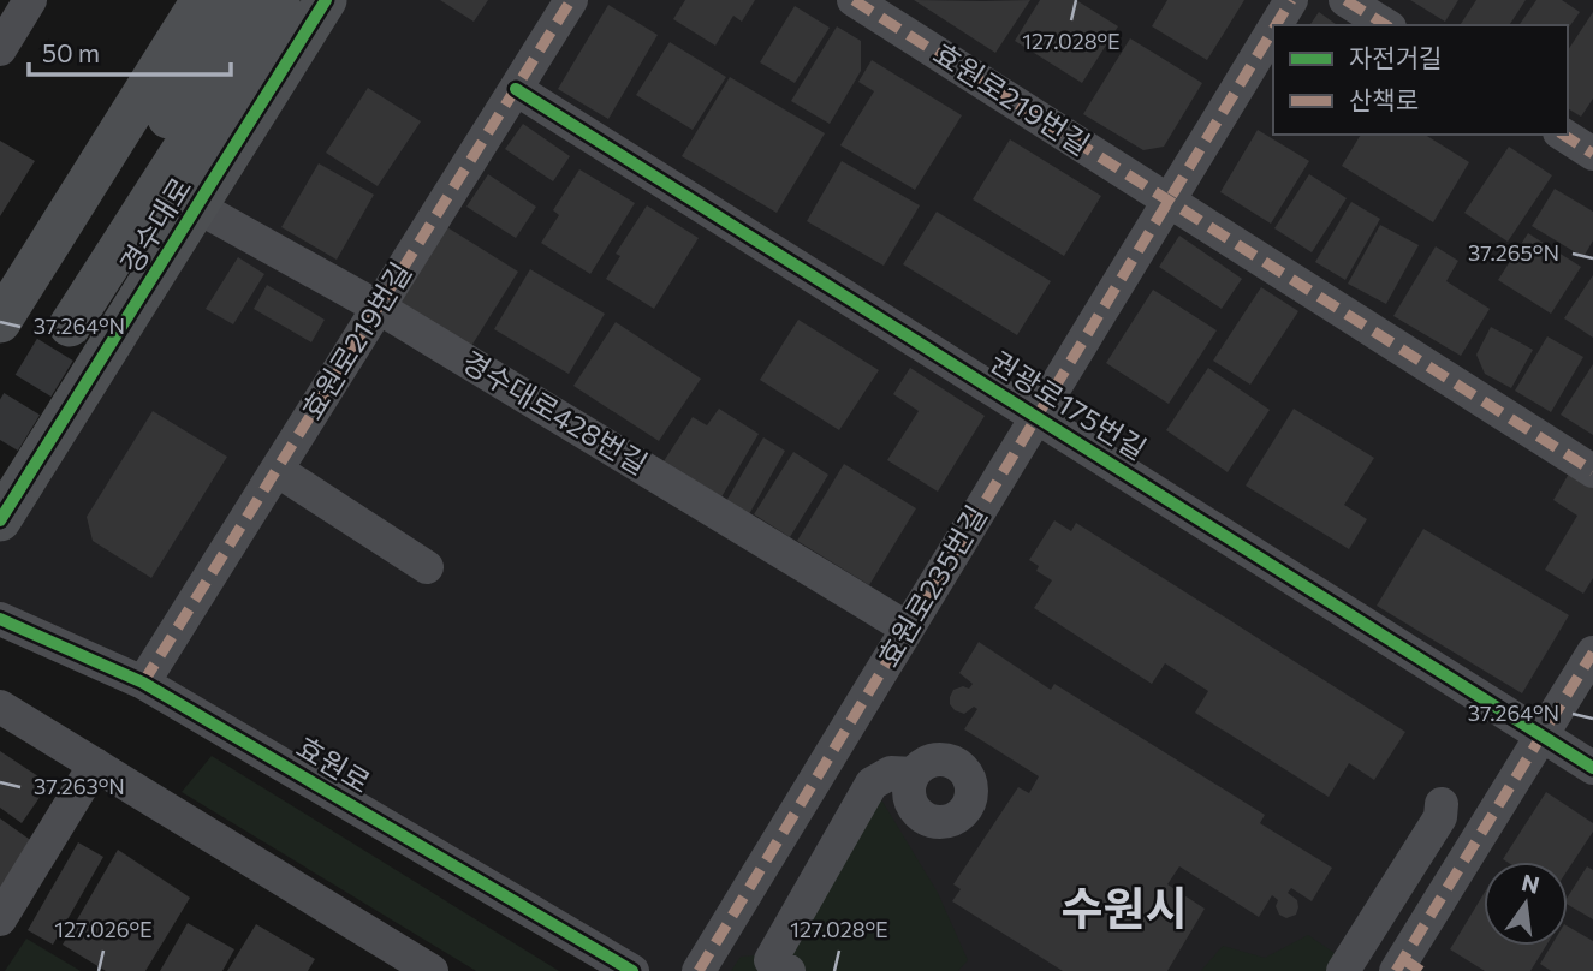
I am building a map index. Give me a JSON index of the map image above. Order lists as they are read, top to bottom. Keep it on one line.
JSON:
{"streets":{"main road":["경수대로"],"street":["효원로219번길","권광로175번길","경수대로428번길","효원로235번길","효원로"]},"crossings":[["효원로219번길","권광로175번길"],["효원로219번길","경수대로428번길"],["효원로219번길","효원로235번길"],["효원로219번길","효원로"],["경수대로","경수대로428번길"],["권광로175번길","효원로235번길"],["경수대로428번길","효원로235번길"]],"districts":["수원시"],"legend":["자전거길","산책로"],"scale_bar":"50 m","north":"top","coordinates":["127.028°E","37.265°N","37.264°N","37.263°N","127.026°E"]}
